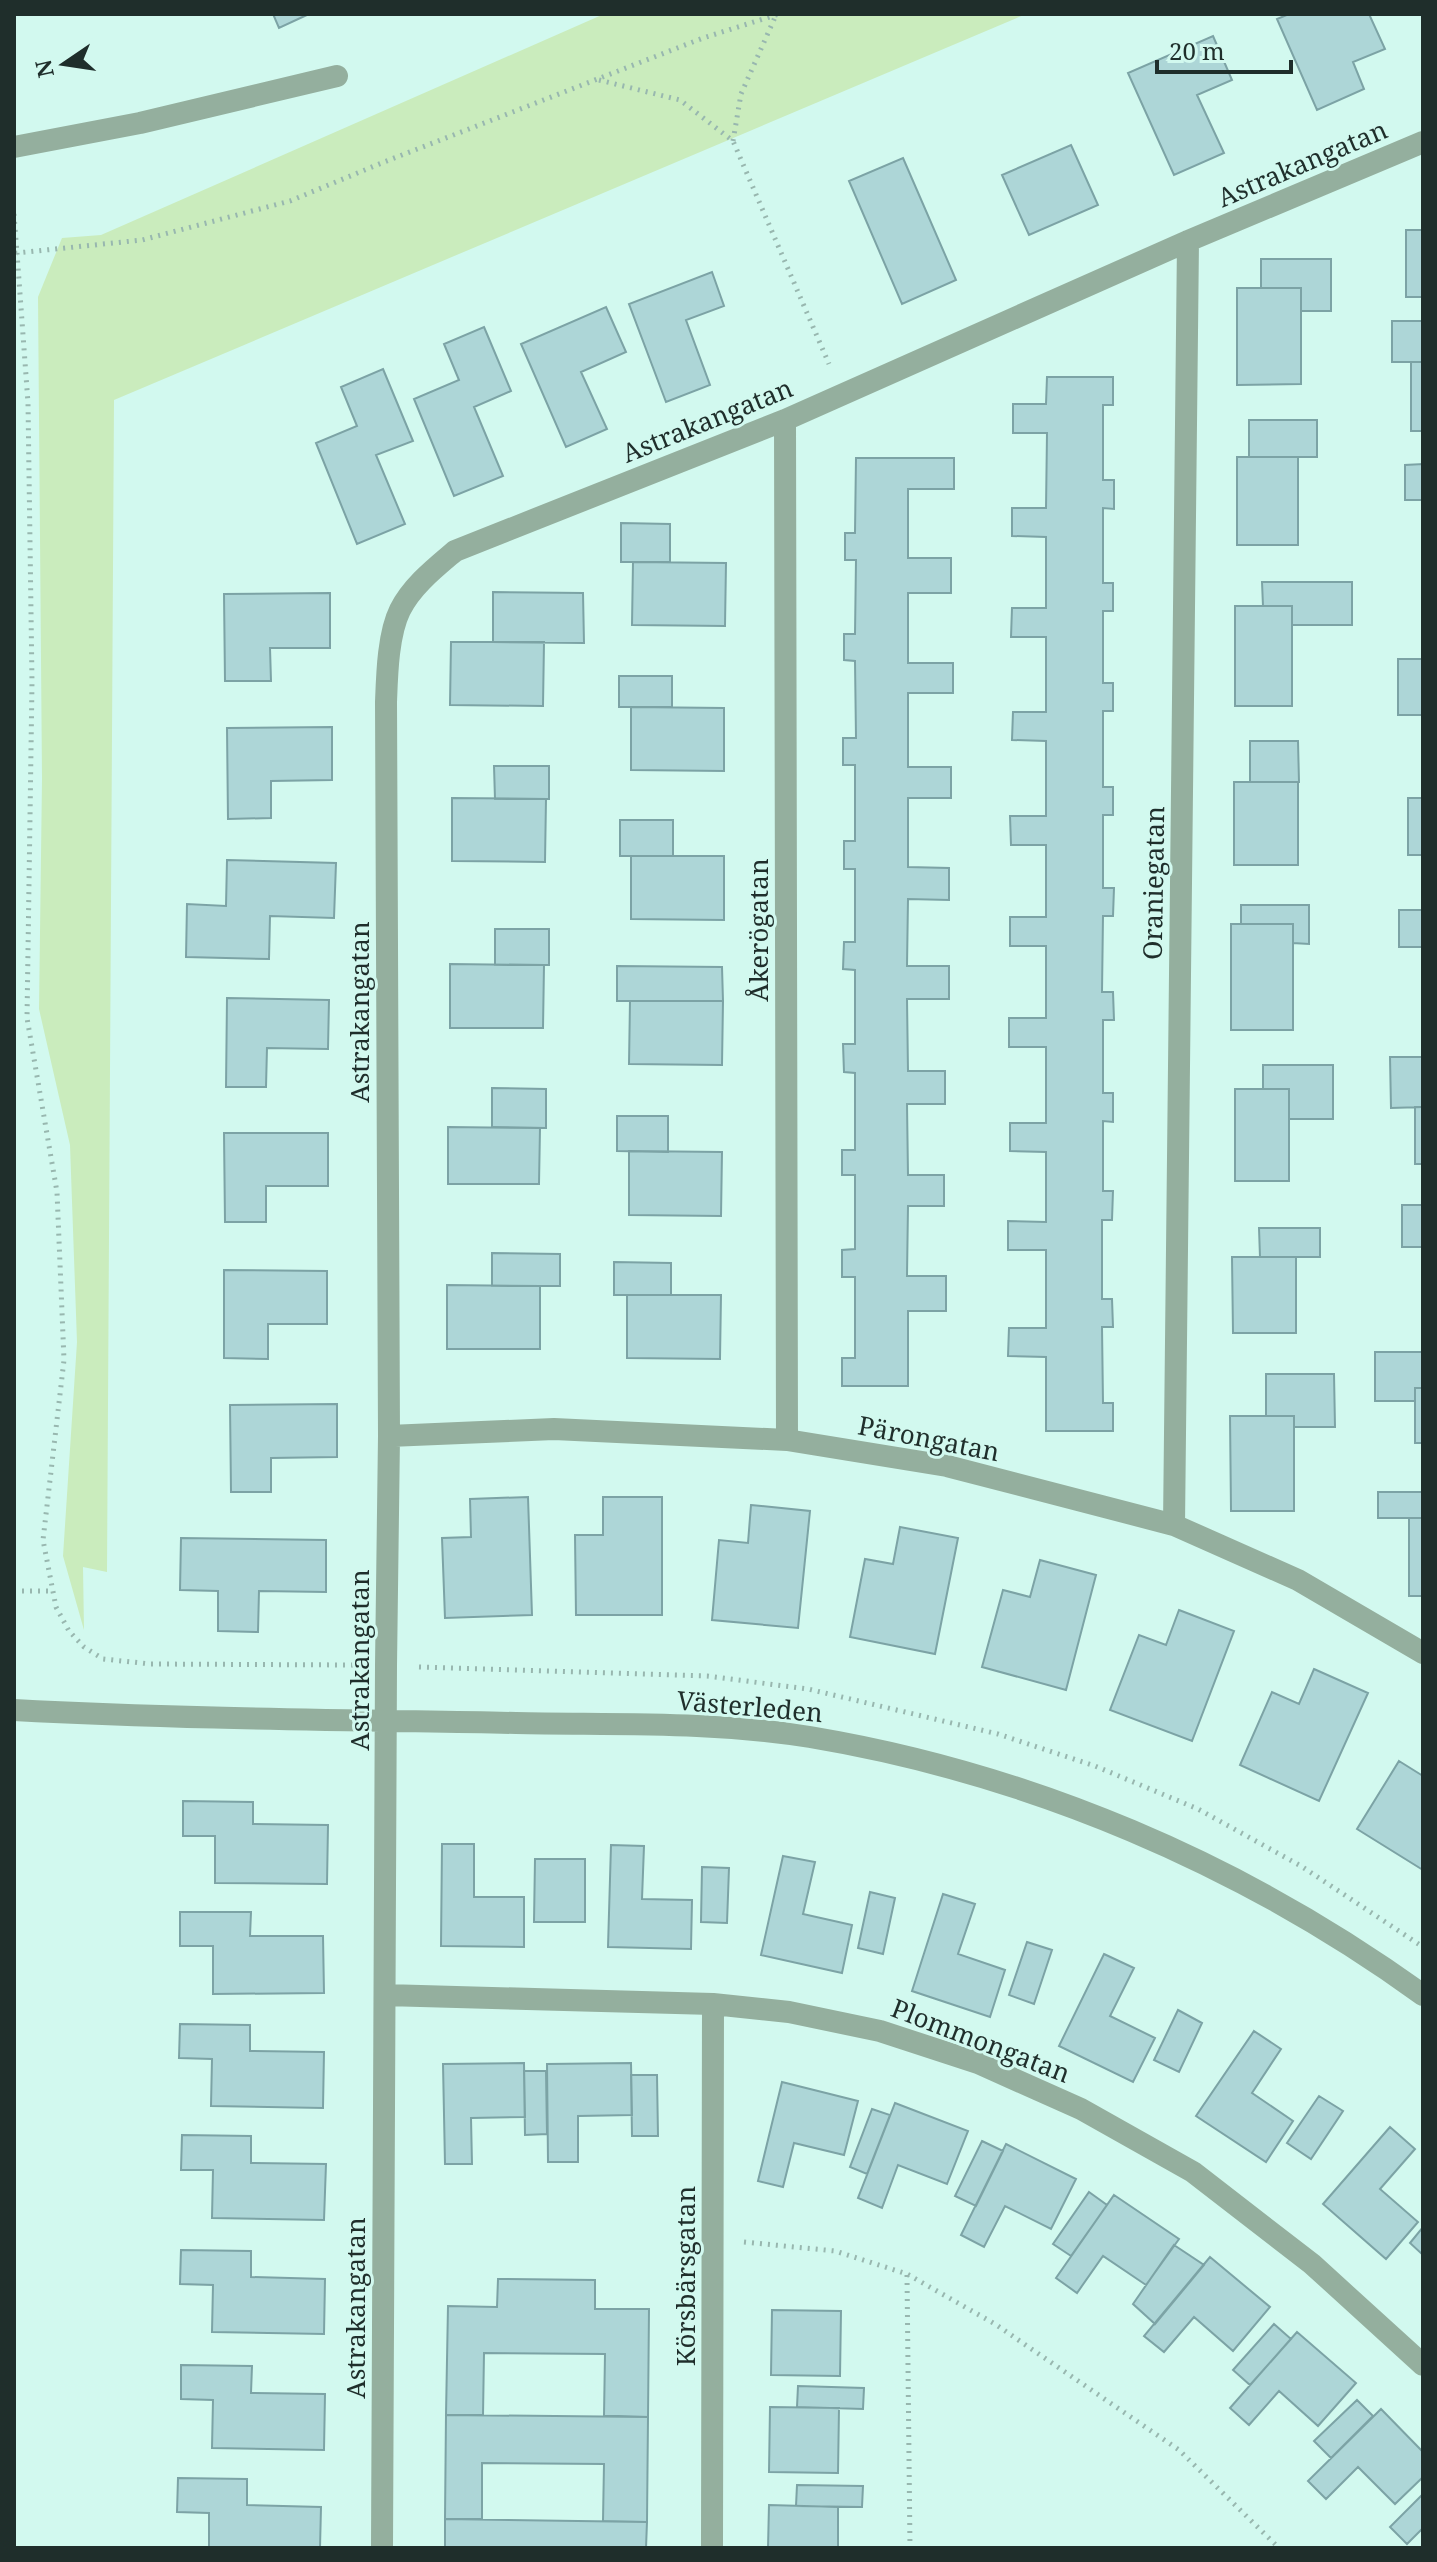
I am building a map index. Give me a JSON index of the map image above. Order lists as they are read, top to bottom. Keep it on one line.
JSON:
{"streets":{"street":["Astrakangatan","Oraniegatan","Åkerögatan","Pärongatan","Västerleden","Plommongatan","Körsbärsgatan"]},"crossings":[["Astrakangatan","Oraniegatan"],["Astrakangatan","Åkerögatan"],["Astrakangatan","Pärongatan"],["Astrakangatan","Västerleden"],["Astrakangatan","Plommongatan"],["Oraniegatan","Pärongatan"],["Åkerögatan","Pärongatan"],["Plommongatan","Körsbärsgatan"]],"scale_bar":"20 m","north":"left"}
